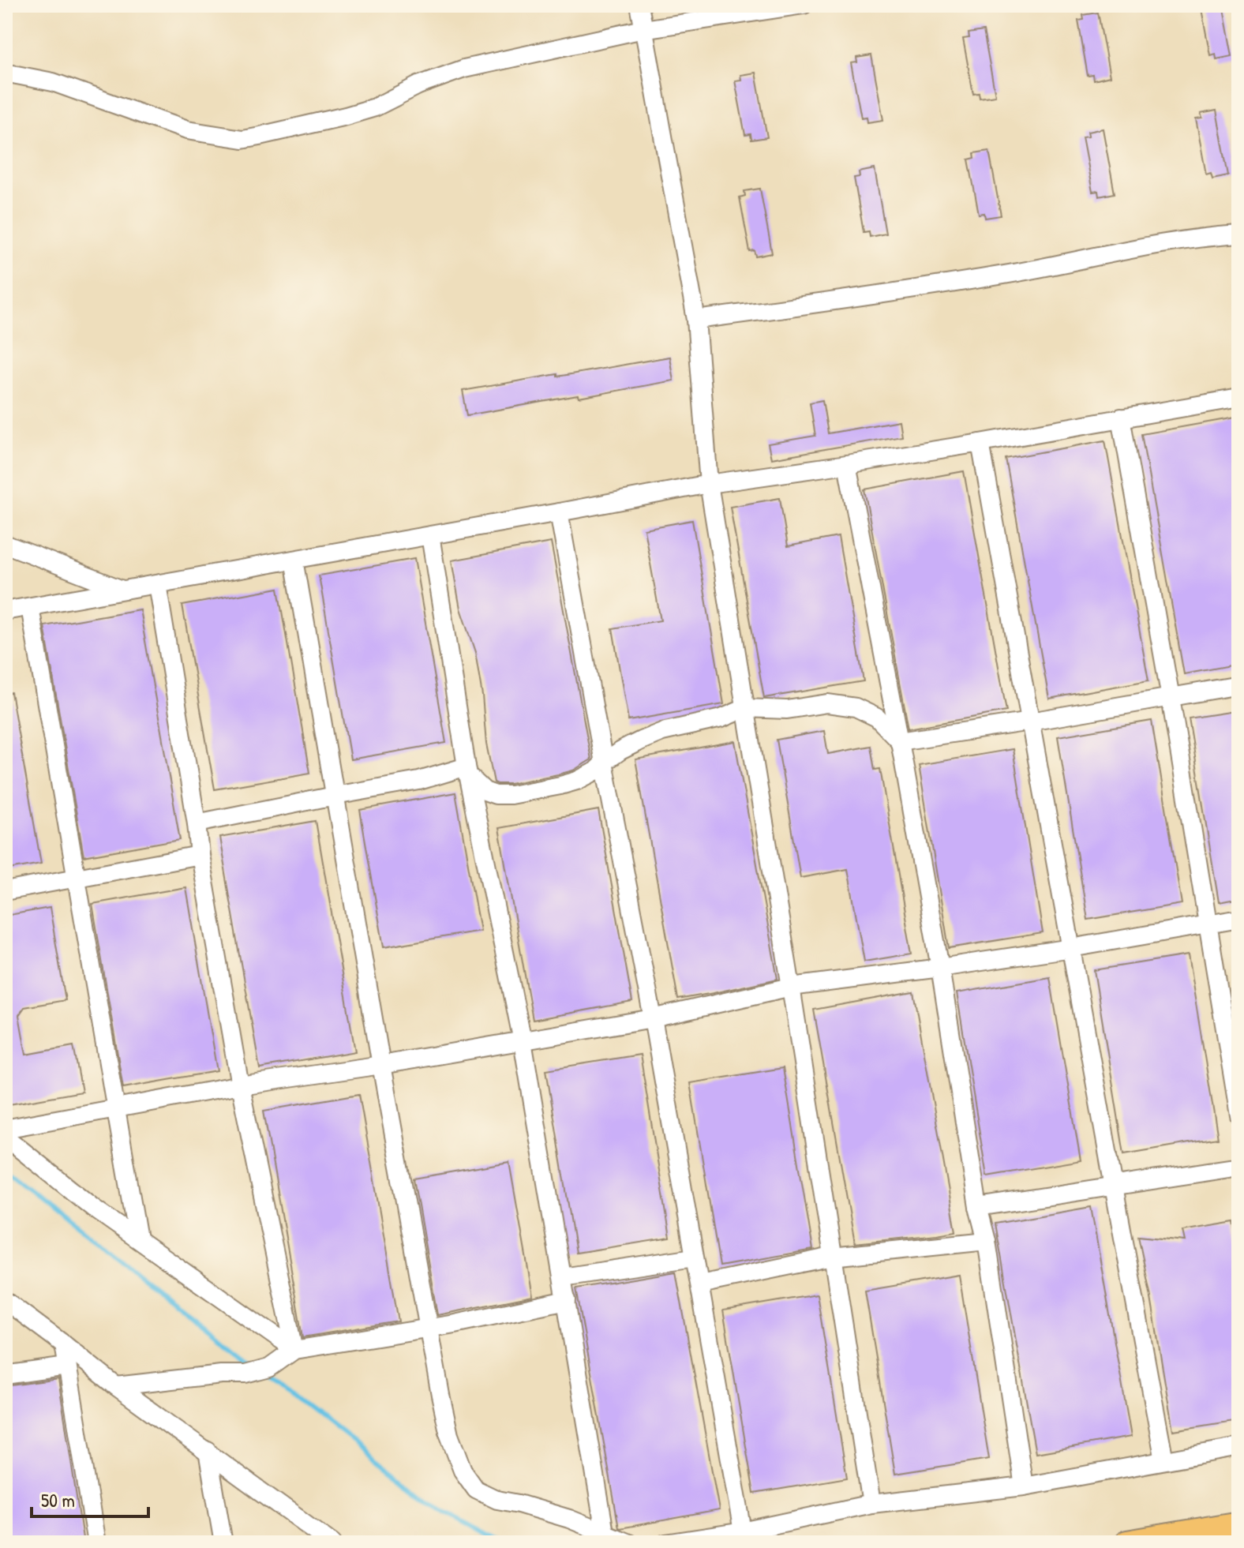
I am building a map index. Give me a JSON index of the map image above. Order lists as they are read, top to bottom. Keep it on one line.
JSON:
{"scale_bar":"50 m"}
